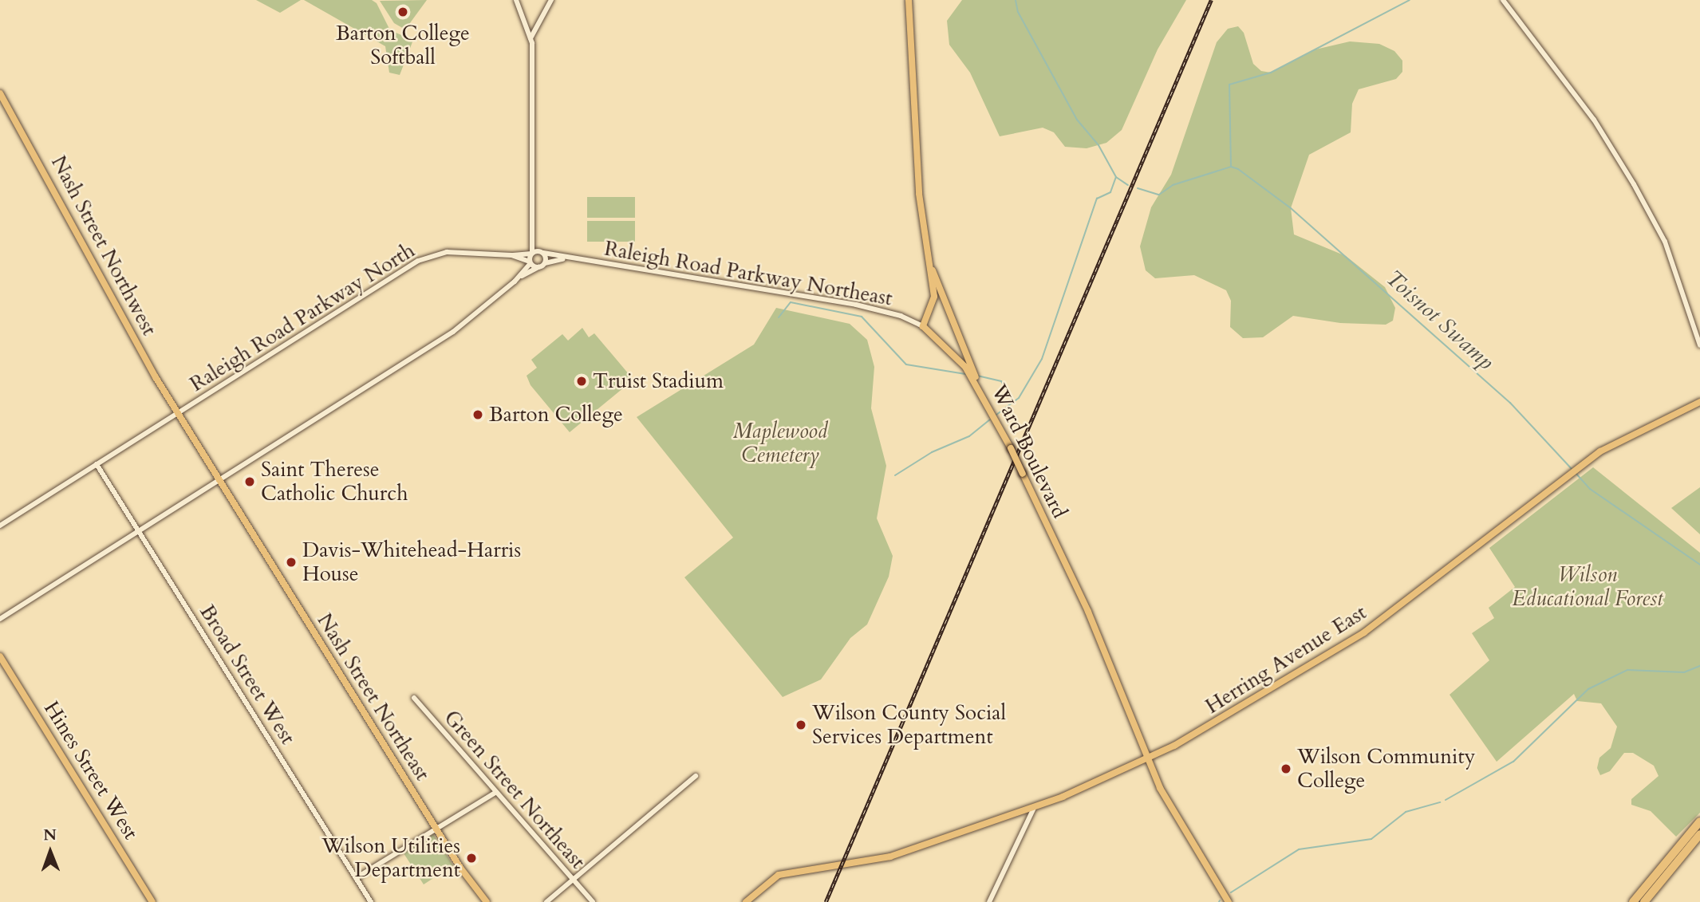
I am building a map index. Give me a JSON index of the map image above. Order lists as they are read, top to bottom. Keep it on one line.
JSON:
{"streets":{"main road":["Nash Street Northwest","Ward Boulevard","Herring Avenue East","Nash Street Northeast","Hines Street West"],"street":["Raleigh Road Parkway Northeast","Raleigh Road Parkway North","Broad Street West","Green Street Northeast"]},"crossings":[["Nash Street Northwest","Raleigh Road Parkway North"],["Nash Street Northwest","Nash Street Northeast"],["Raleigh Road Parkway Northeast","Raleigh Road Parkway North"],["Raleigh Road Parkway Northeast","Ward Boulevard"],["Raleigh Road Parkway North","Broad Street West"],["Ward Boulevard","Herring Avenue East"]],"water":["Toisnot Swamp"],"parks":["Maplewood Cemetery","Wilson Educational Forest"],"places":["Barton College Softball","Truist Stadium","Barton College","Saint Therese Catholic Church","Davis-Whitehead-Harris House","Wilson County Social Services Department","Wilson Community College","Wilson Utilities Department"],"north":"top"}
